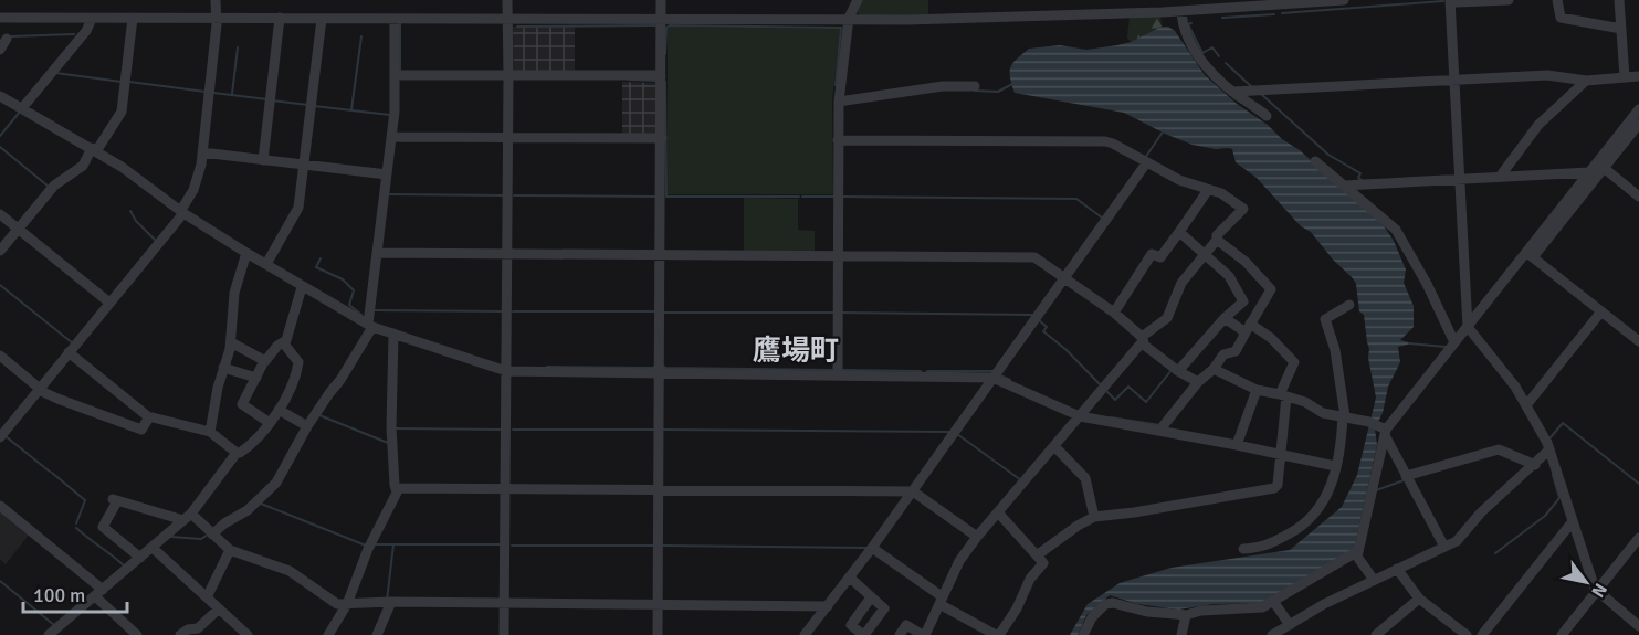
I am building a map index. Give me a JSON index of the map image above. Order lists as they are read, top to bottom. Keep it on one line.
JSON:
{"districts":["鷹場町"],"scale_bar":"100 m","north":"bottom right"}
